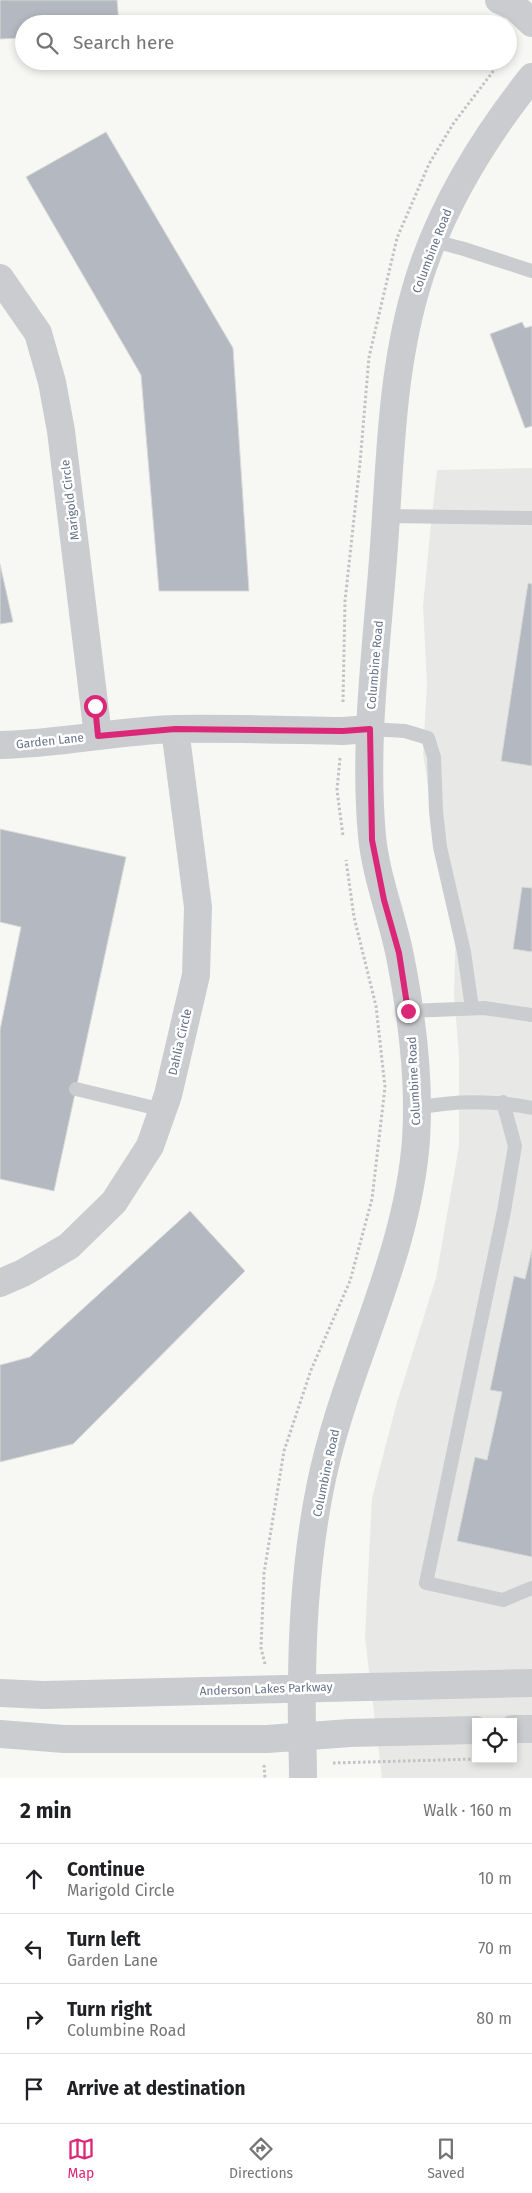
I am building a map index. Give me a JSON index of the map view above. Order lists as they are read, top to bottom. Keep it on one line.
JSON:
{"streets":{"street":["Columbine Road","Marigold Circle","Garden Lane","Dahlia Circle","Anderson Lakes Parkway"]},"crossings":[["Columbine Road","Garden Lane"],["Columbine Road","Anderson Lakes Parkway"],["Marigold Circle","Garden Lane"],["Garden Lane","Dahlia Circle"]],"page":{"search":"Search here","heading":["2 min","Walk · 160 m"],"list":[["Continue","Marigold Circle","10 m"],["Turn left","Garden Lane","70 m"],["Turn right","Columbine Road","80 m"],"Arrive at destination"],"nav":["Map","Directions","Saved"]}}
